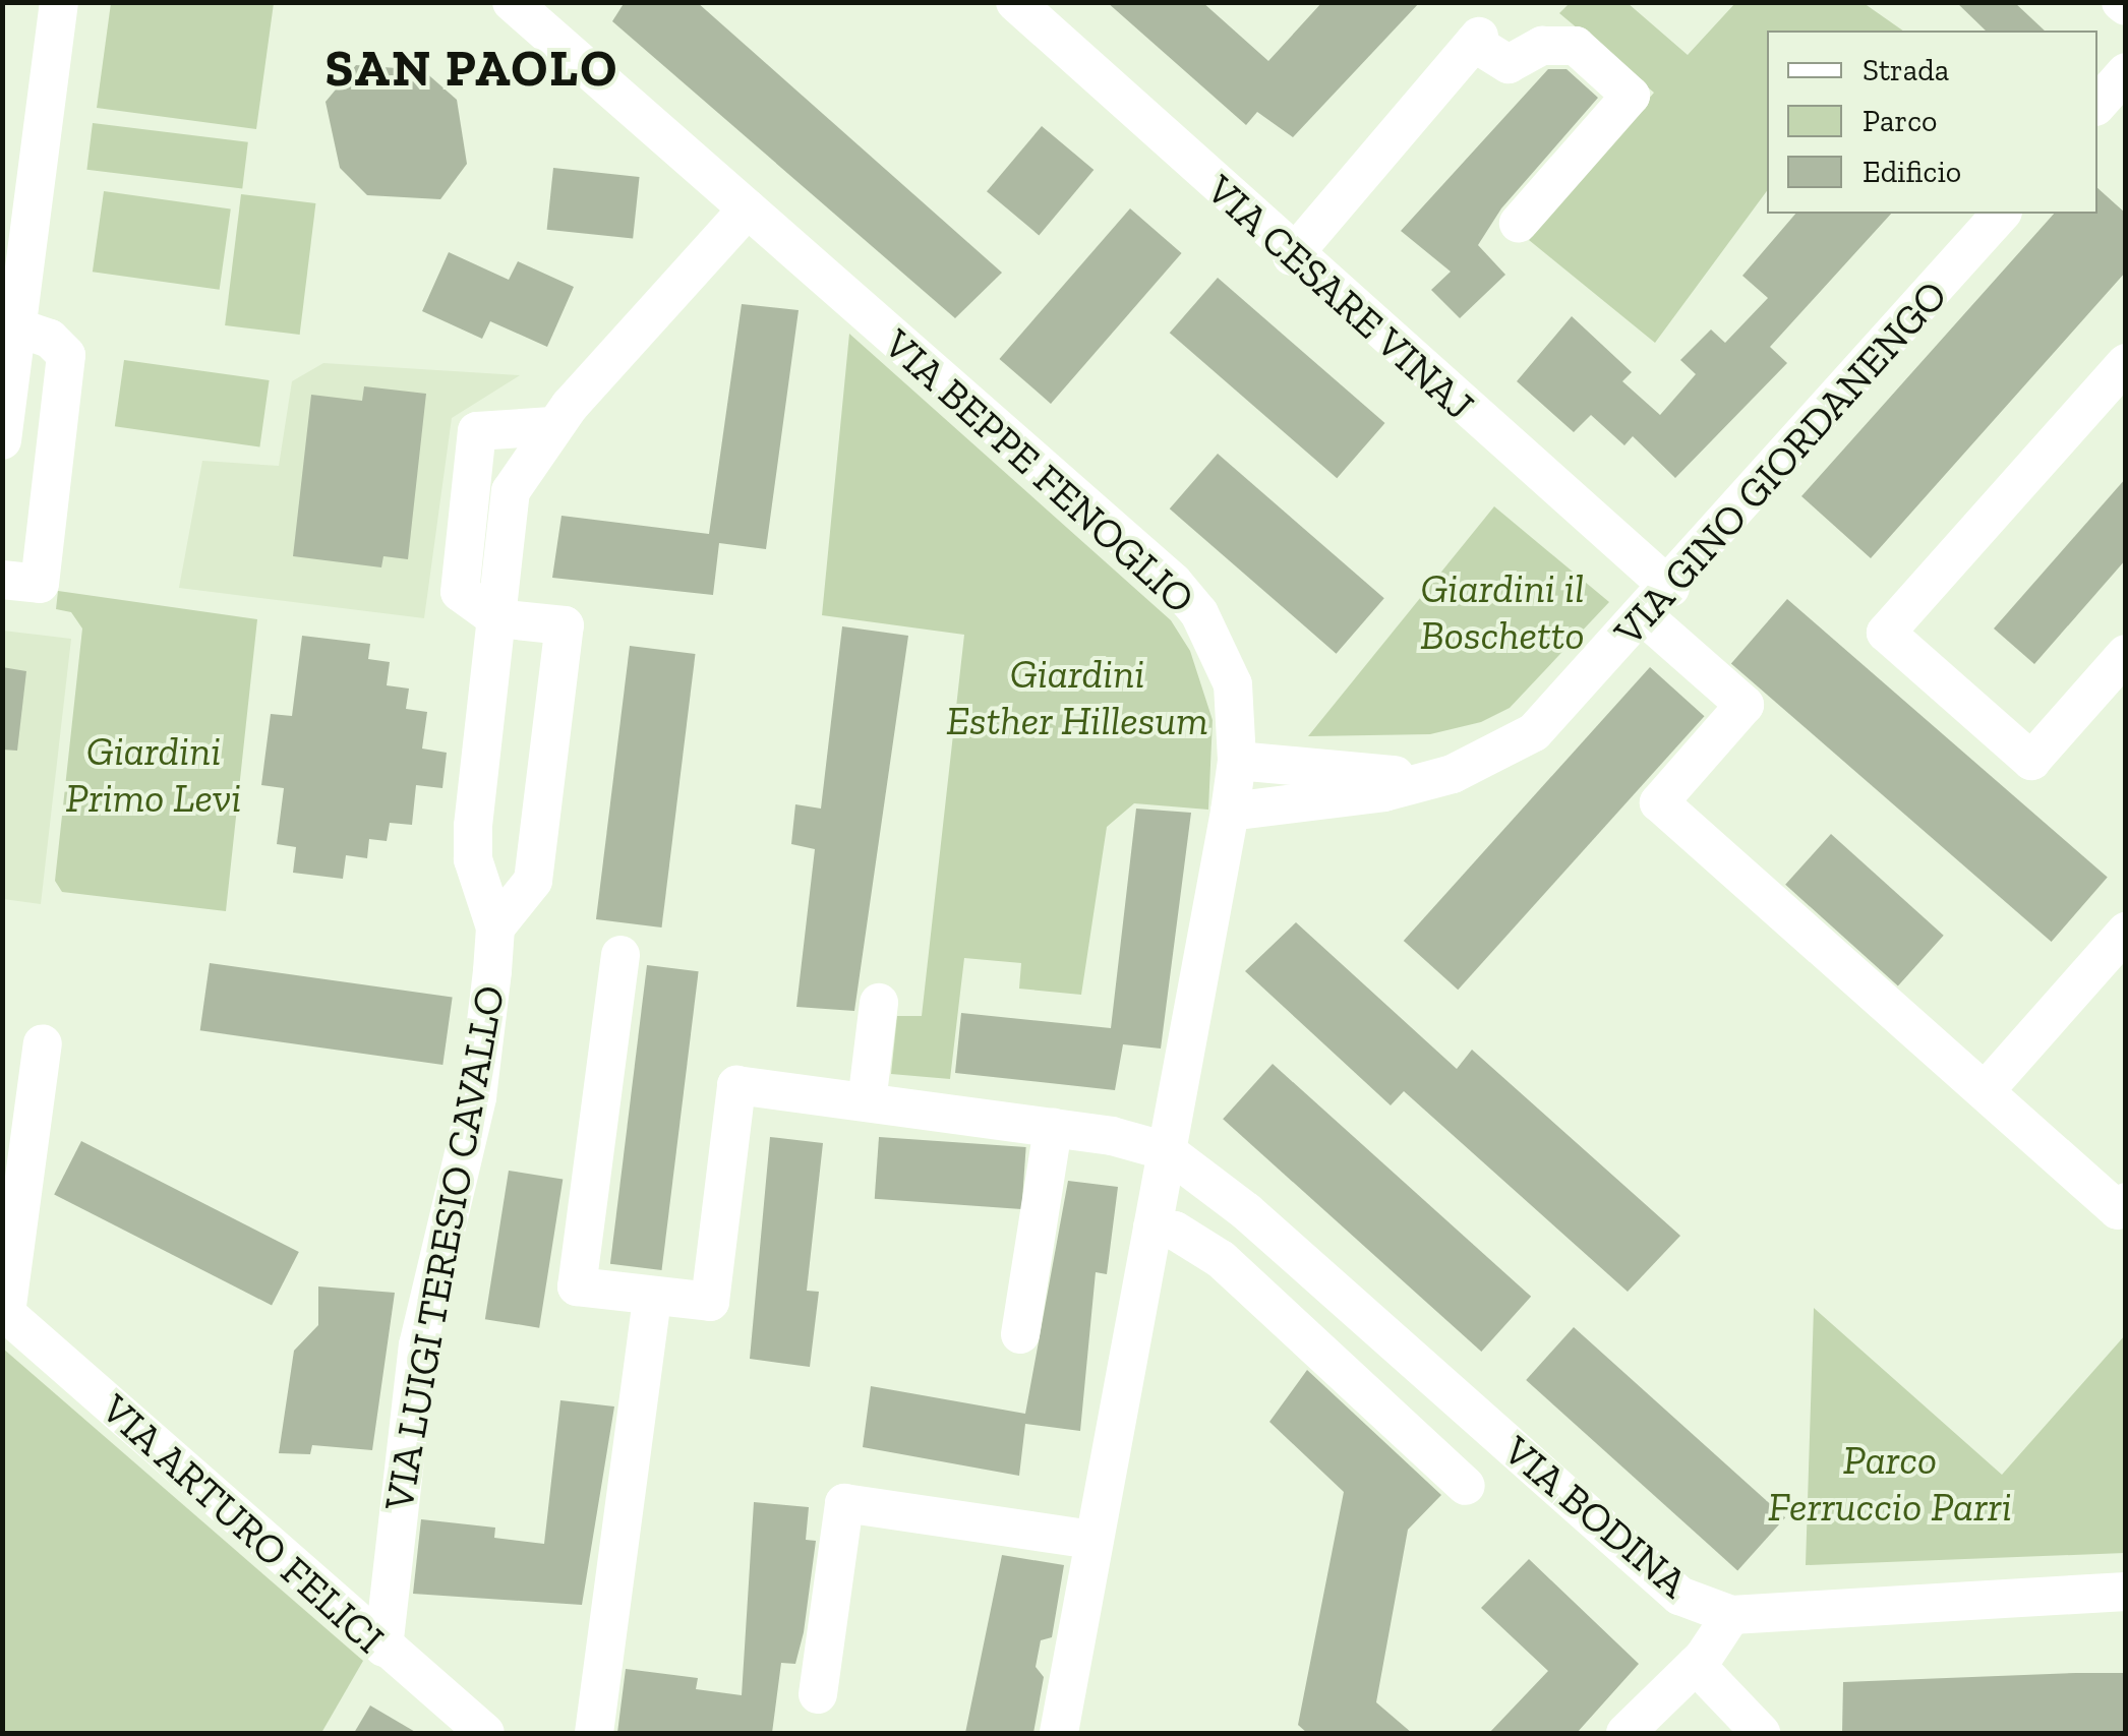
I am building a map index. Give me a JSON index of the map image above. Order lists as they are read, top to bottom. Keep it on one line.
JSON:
{"streets":{"street":["VIA CESARE VINAJ","VIA GINO GIORDANENGO","VIA BEPPE FENOGLIO","VIA LUIGI TERESIO CAVALLO","VIA BODINA","VIA ARTURO FELICI"]},"crossings":[["VIA CESARE VINAJ","VIA GINO GIORDANENGO"],["VIA GINO GIORDANENGO","VIA BEPPE FENOGLIO"],["VIA BEPPE FENOGLIO","VIA LUIGI TERESIO CAVALLO"],["VIA BEPPE FENOGLIO","VIA BODINA"],["VIA LUIGI TERESIO CAVALLO","VIA ARTURO FELICI"]],"districts":["SAN PAOLO"],"parks":["Giardini il Boschetto","Giardini Esther Hillesum","Giardini Primo Levi","Parco Ferruccio Parri"],"legend":["Strada","Parco","Edificio"]}
